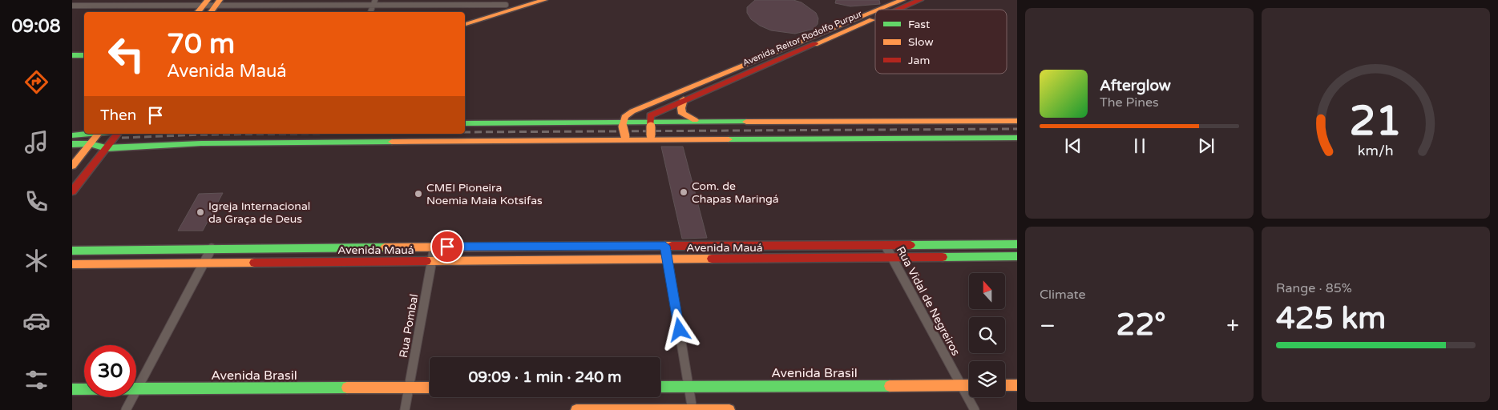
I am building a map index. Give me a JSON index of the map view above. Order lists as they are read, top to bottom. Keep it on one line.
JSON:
{"streets":{"main road":["Avenida Reitor Rodolfo Purpur","Avenida Mauá","Avenida Brasil"],"street":["Rua Vidal de Negreiros","Rua Pombal"]},"crossings":[["Avenida Mauá","Rua Vidal de Negreiros"],["Avenida Mauá","Rua Pombal"],["Rua Vidal de Negreiros","Avenida Brasil"],["Rua Pombal","Avenida Brasil"]],"places":["Com. de Chapas Maringá","CMEI Pioneira Noemia Maia Kotsifas","Igreja Internacional da Graça de Deus"],"legend":["Fast","Slow","Jam"],"north":"top","page":{"tabs":"09:08","turn":["70 m","Avenida Mauá"],"song":["Afterglow","The Pines"],"then":"Then","tile":["Climate",["Range · 85%","425 km"]],"heat":["−","22°","+"],"limit":"30","trip":"09:09 · 1 min · 240 m","gauge":["21","km/h"]}}
